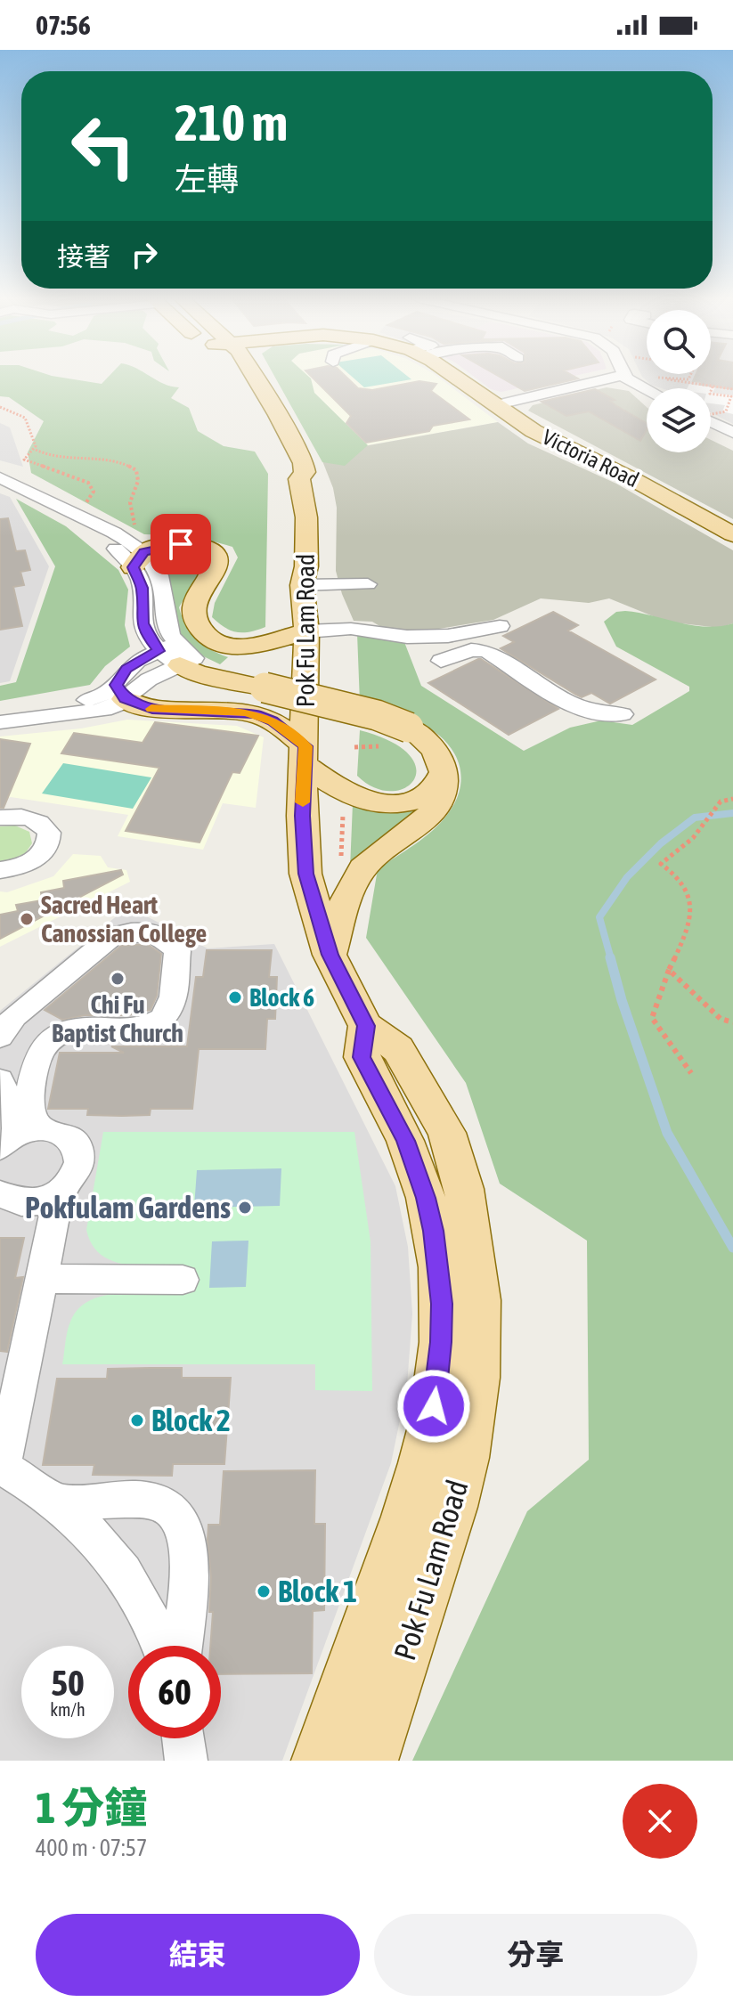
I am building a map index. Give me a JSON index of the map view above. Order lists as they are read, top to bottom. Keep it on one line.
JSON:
{"streets":{"main road":["Victoria Road","Pok Fu Lam Road"]},"places":["Sacred Heart Canossian College","Chi Fu Baptist Church","Block 6","Pokfulam Gardens","Block 2","Block 1"],"page":{"status":"07:56","turn":["210 m","左轉"],"then":"接著","speed":"50 km/h","limit":"60","heading":["1 分鐘","400 m · 07:57"],"buttons":["結束","分享"]}}
